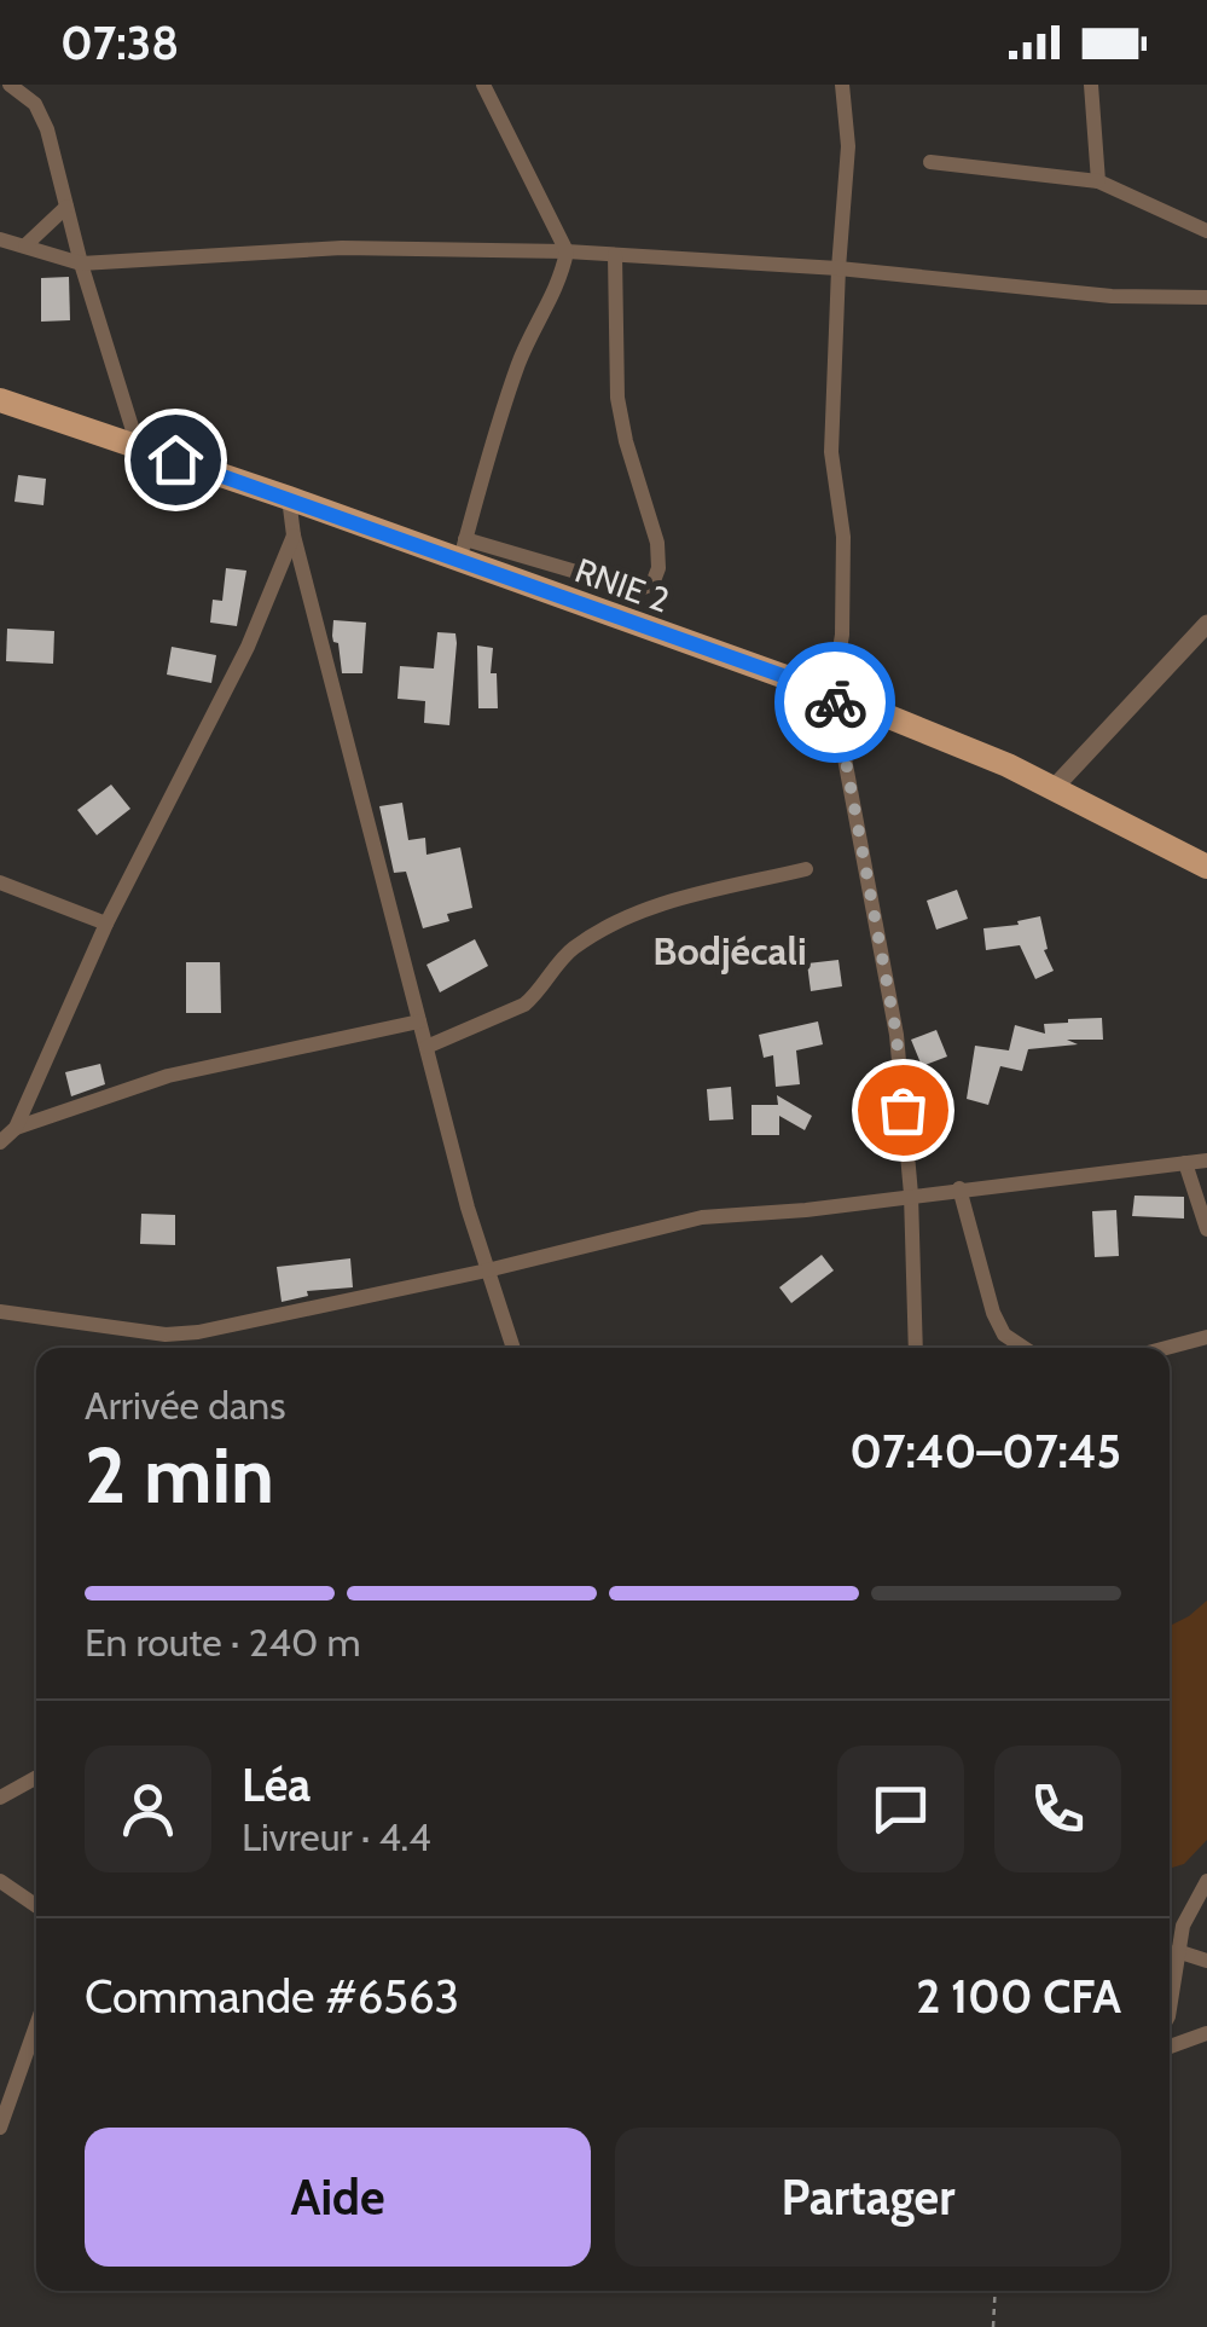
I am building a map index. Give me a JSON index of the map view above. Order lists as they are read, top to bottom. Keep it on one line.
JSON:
{"streets":{"main road":["RNIE 2"]},"districts":["Bodjécali"],"page":{"status":"07:38","heading":["2 min","Arrivée dans","07:40–07:45"],"panel":["Léa","Livreur · 4.4","Commande #6563","2 100 CFA"],"bar":"En route · 240 m","buttons":["Aide","Partager"]}}
